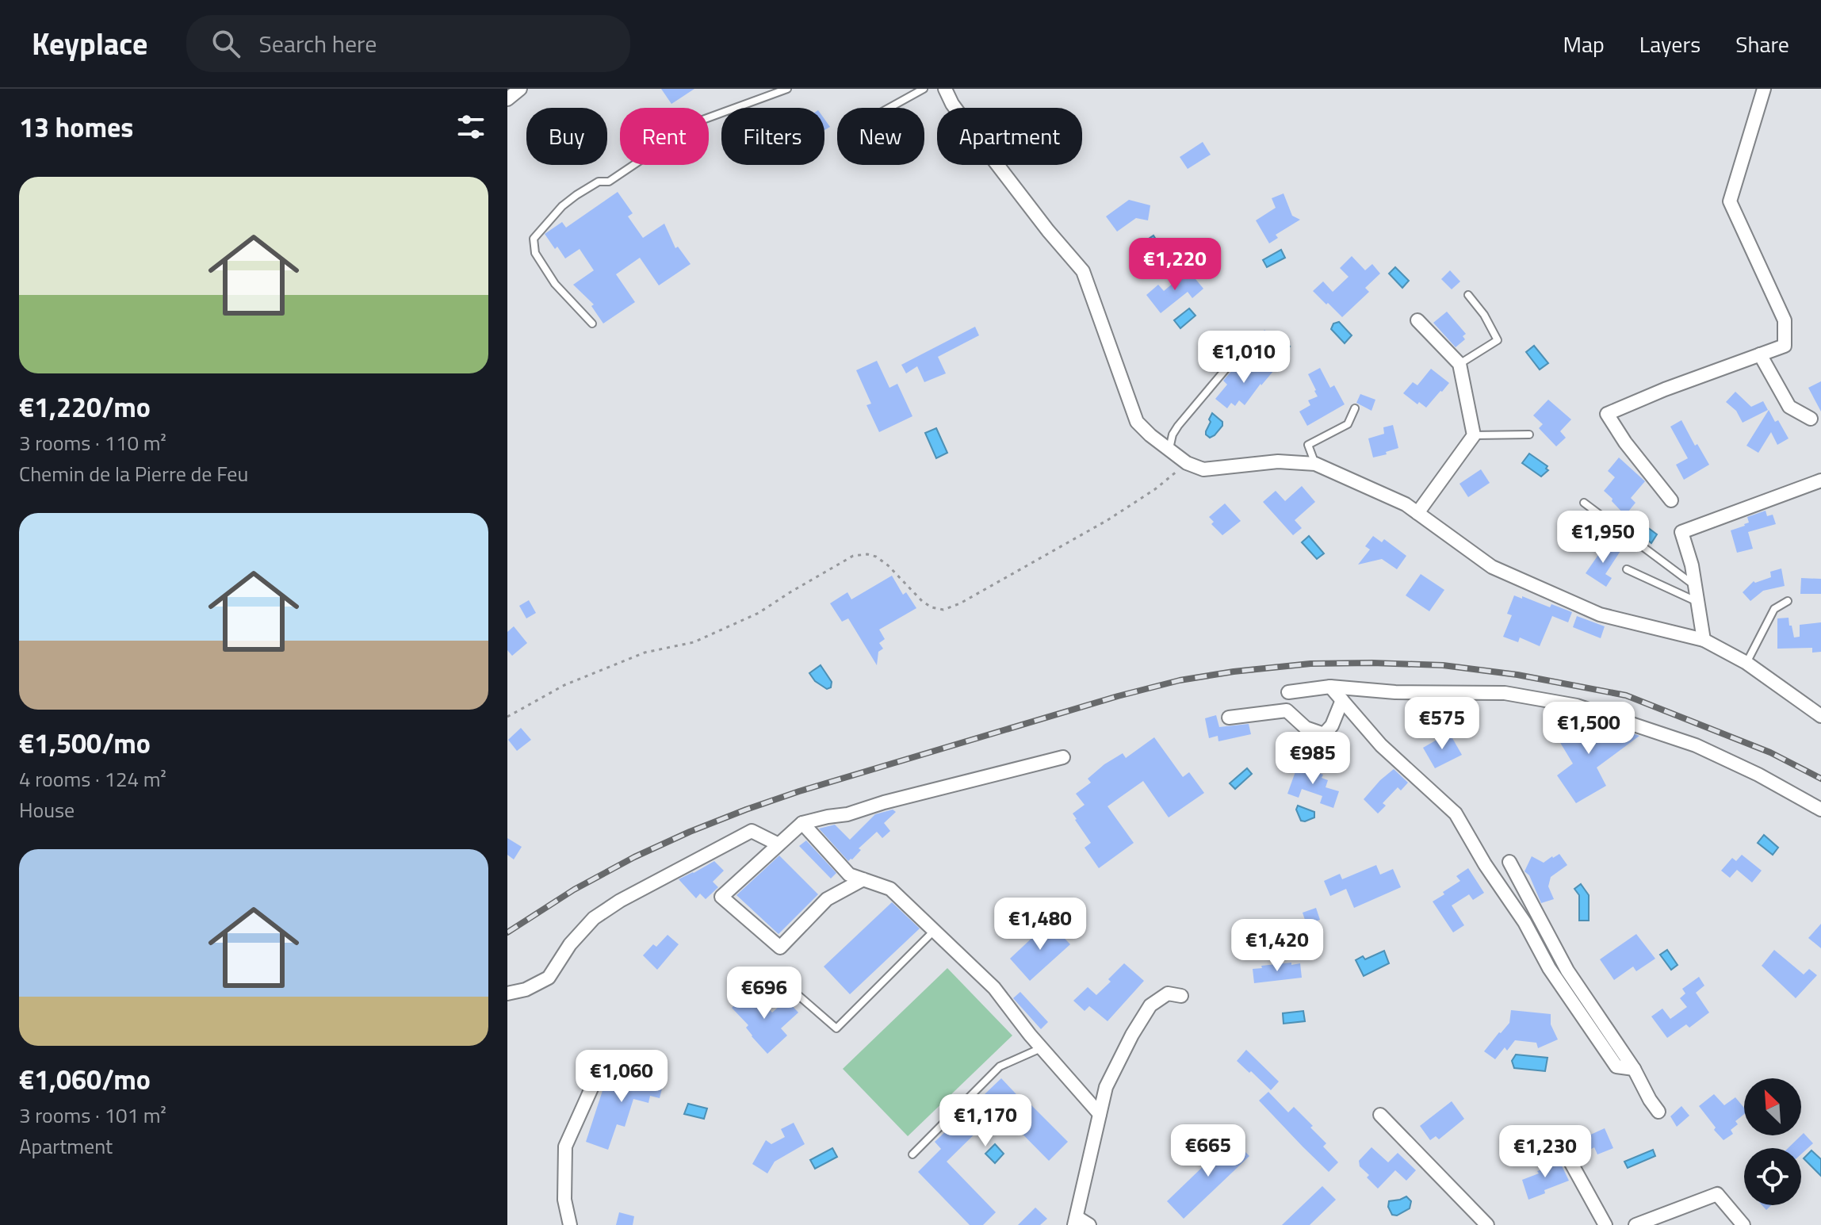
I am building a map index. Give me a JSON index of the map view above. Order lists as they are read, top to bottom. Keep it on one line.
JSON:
{"north":"top left","page":{"header":"Keyplace","search":"Search here","nav":["Map","Layers","Share"],"heading":"13 homes","chip":["Buy","Rent","Filters","New","Apartment"],"list":[{"name":"€1,220/mo","note":"3 rooms · 110 m² · Chemin de la Pierre de Feu"},{"name":"€1,500/mo","note":"4 rooms · 124 m² · House"},{"name":"€1,060/mo","note":"3 rooms · 101 m² · Apartment"}],"price":["€1,220","€1,010","€1,950","€575","€1,500","€985","€1,480","€1,420","€696","€1,060","€1,170","€665","€1,230"]}}
